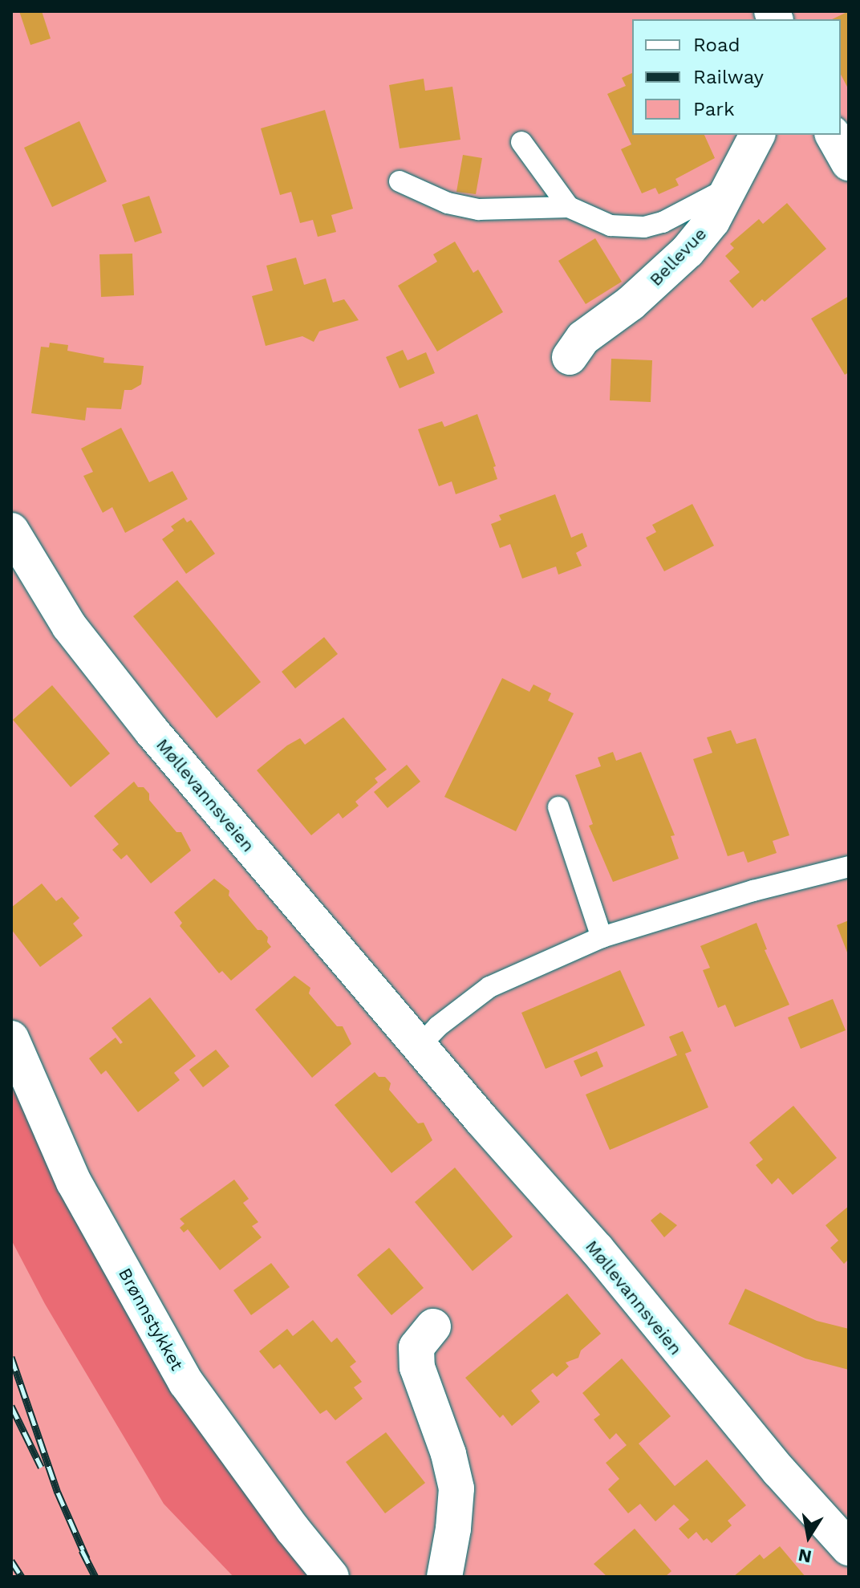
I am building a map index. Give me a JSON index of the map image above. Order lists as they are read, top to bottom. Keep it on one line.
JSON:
{"streets":{"main road":["Bellevue","Møllevannsveien","Brønnstykket"]},"legend":["Road","Railway","Park"],"north":"bottom"}
